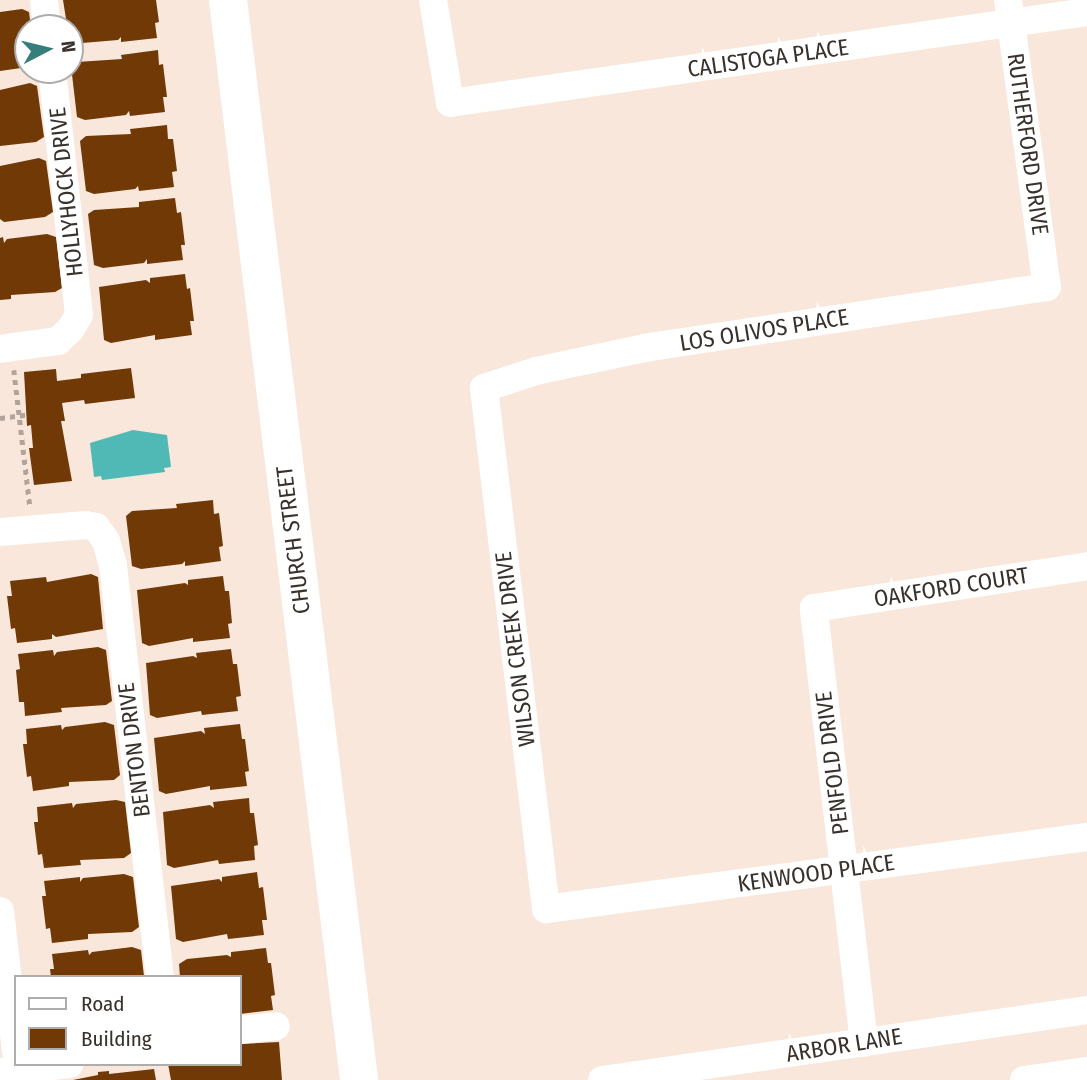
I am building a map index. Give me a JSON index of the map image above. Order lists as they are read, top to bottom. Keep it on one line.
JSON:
{"streets":{"main road":["CHURCH STREET"],"street":["CALISTOGA PLACE","RUTHERFORD DRIVE","HOLLYHOCK DRIVE","LOS OLIVOS PLACE","OAKFORD COURT","WILSON CREEK DRIVE","BENTON DRIVE","PENFOLD DRIVE","KENWOOD PLACE","ARBOR LANE"]},"crossings":[["CALISTOGA PLACE","RUTHERFORD DRIVE"],["RUTHERFORD DRIVE","LOS OLIVOS PLACE"],["LOS OLIVOS PLACE","WILSON CREEK DRIVE"],["OAKFORD COURT","PENFOLD DRIVE"],["WILSON CREEK DRIVE","KENWOOD PLACE"],["PENFOLD DRIVE","KENWOOD PLACE"],["PENFOLD DRIVE","ARBOR LANE"]],"legend":["Road","Building"],"north":"right"}
